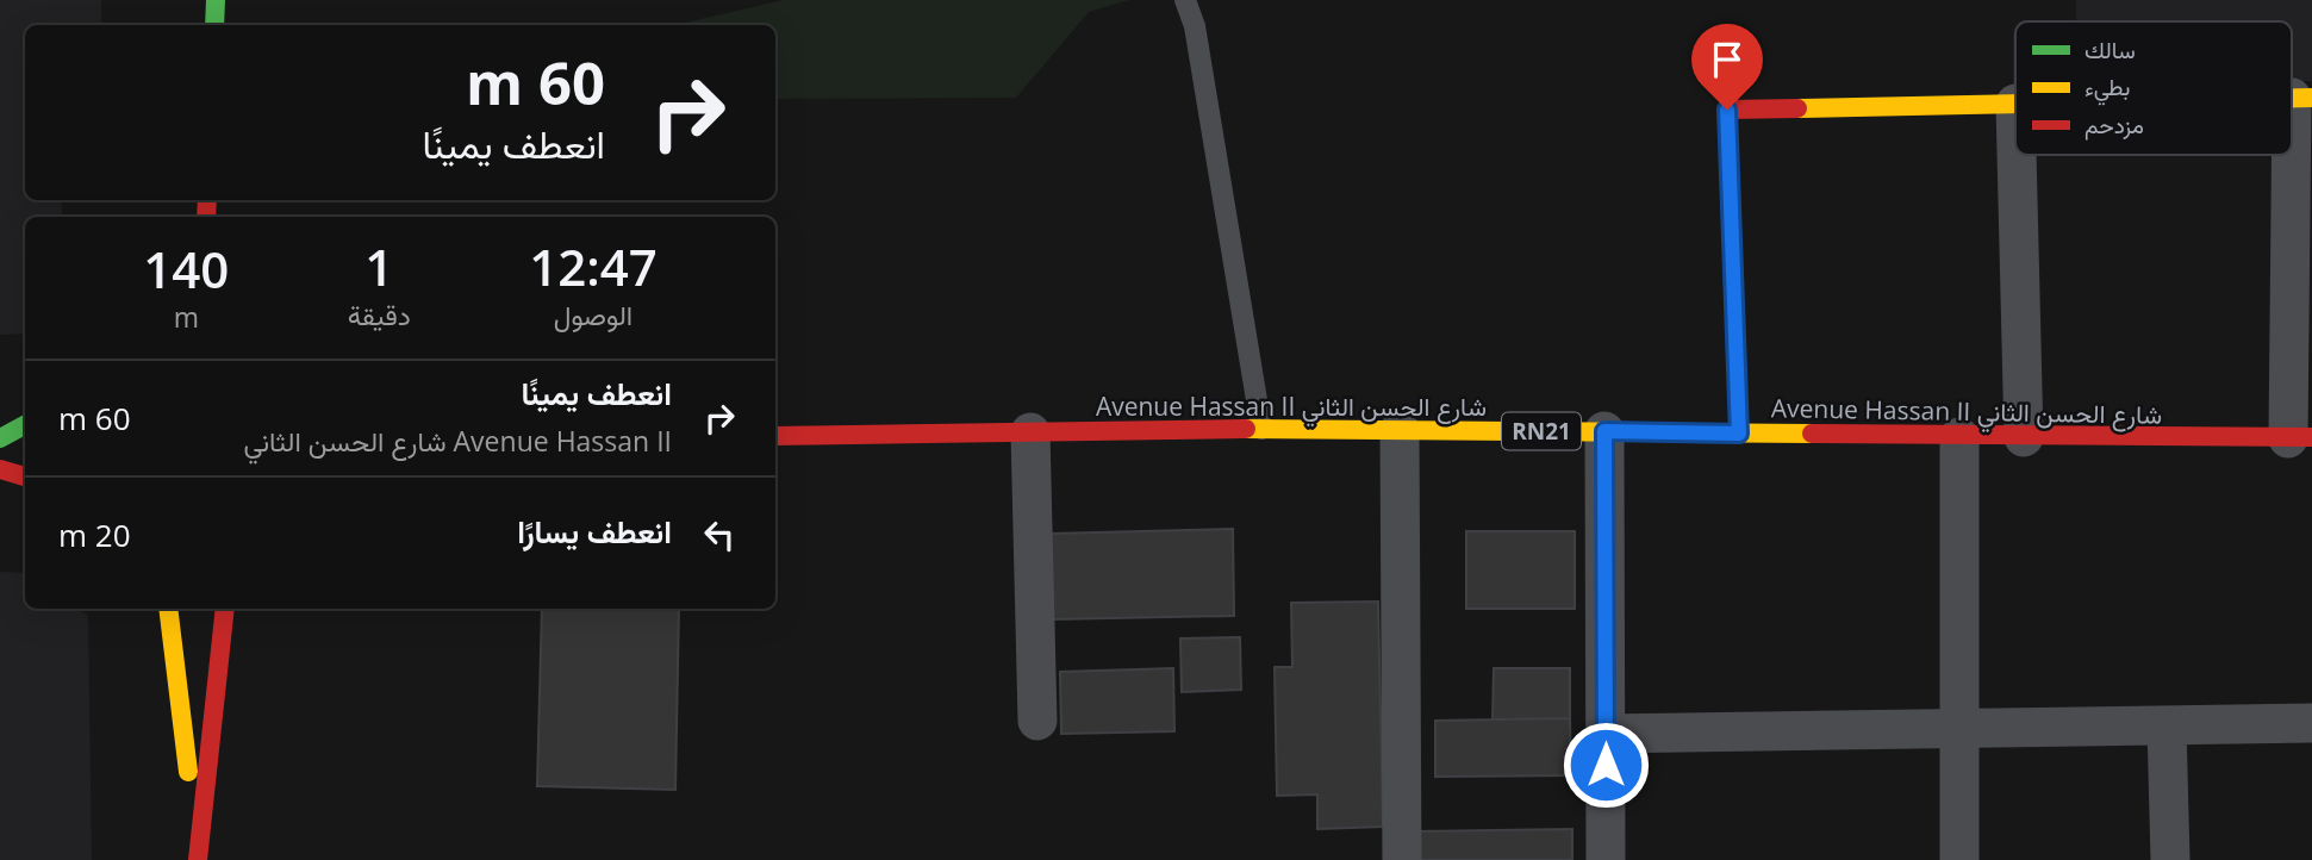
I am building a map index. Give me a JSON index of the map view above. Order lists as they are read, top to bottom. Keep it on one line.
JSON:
{"streets":{"main road":["Avenue Hassan II شارع الحسن الثاني","RN21"]},"legend":["سالك","بطيء","مزدحم"],"page":{"turn":["60 m","انعطف يمينًا"],"eta":["12:47","الوصول","1","دقيقة","140","m"],"list":[{"name":"انعطف يمينًا","note":"Avenue Hassan II شارع الحسن الثاني","value":"60 m"},{"name":"انعطف يسارًا","value":"20 m"}]}}
